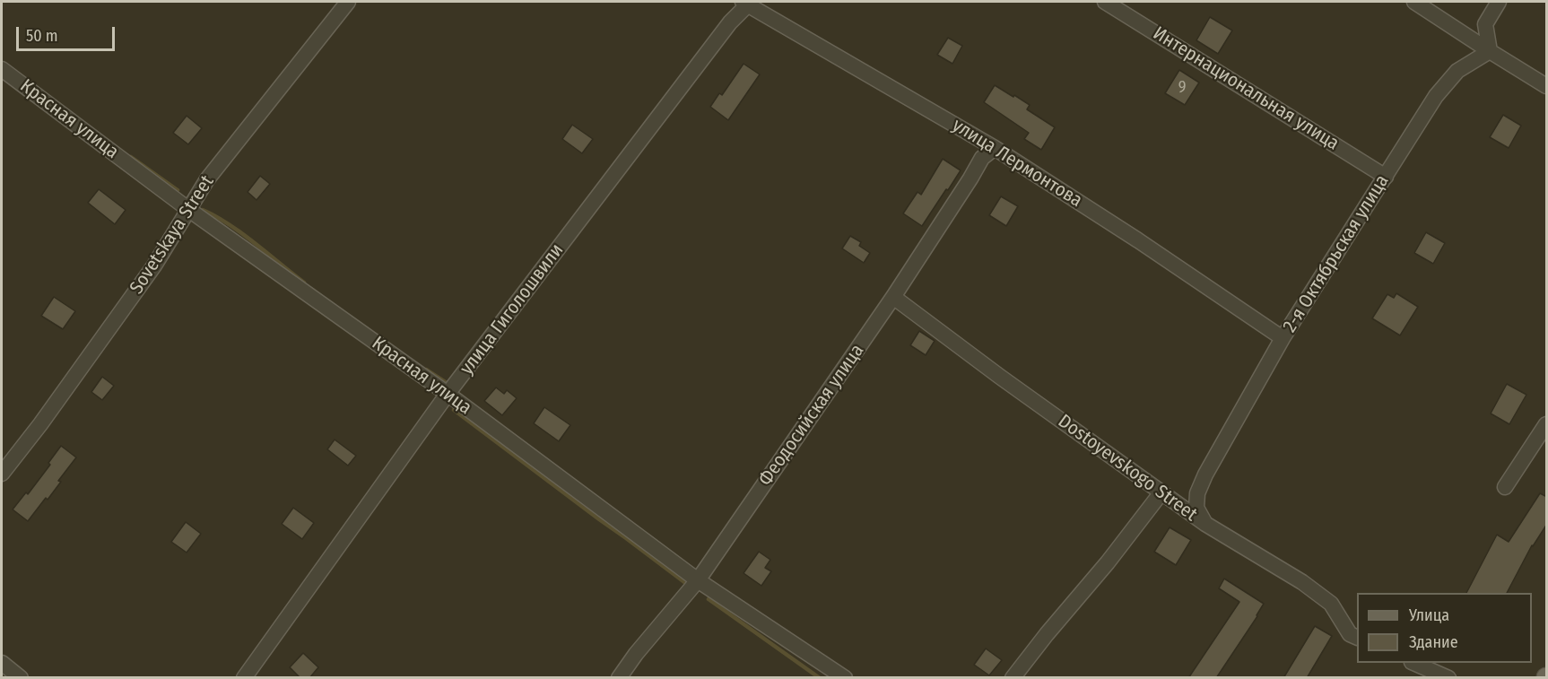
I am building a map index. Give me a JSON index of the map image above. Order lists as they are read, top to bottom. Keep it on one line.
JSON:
{"streets":{"street":["Интернациональная улица","Красная улица","улица Лермонтова","Sovetskaya Street","2-я Октябрьская улица","улица Гиголошвили","Феодосийская улица","Dostoyevskogo Street"]},"crossings":[["Интернациональная улица","2-я Октябрьская улица"],["Красная улица","Sovetskaya Street"],["Красная улица","улица Гиголошвили"],["Красная улица","Феодосийская улица"],["улица Лермонтова","2-я Октябрьская улица"],["улица Лермонтова","улица Гиголошвили"],["улица Лермонтова","Феодосийская улица"],["2-я Октябрьская улица","Dostoyevskogo Street"],["Феодосийская улица","Dostoyevskogo Street"]],"house_numbers":["9"],"legend":["Улица","Здание"],"scale_bar":"50 m"}
